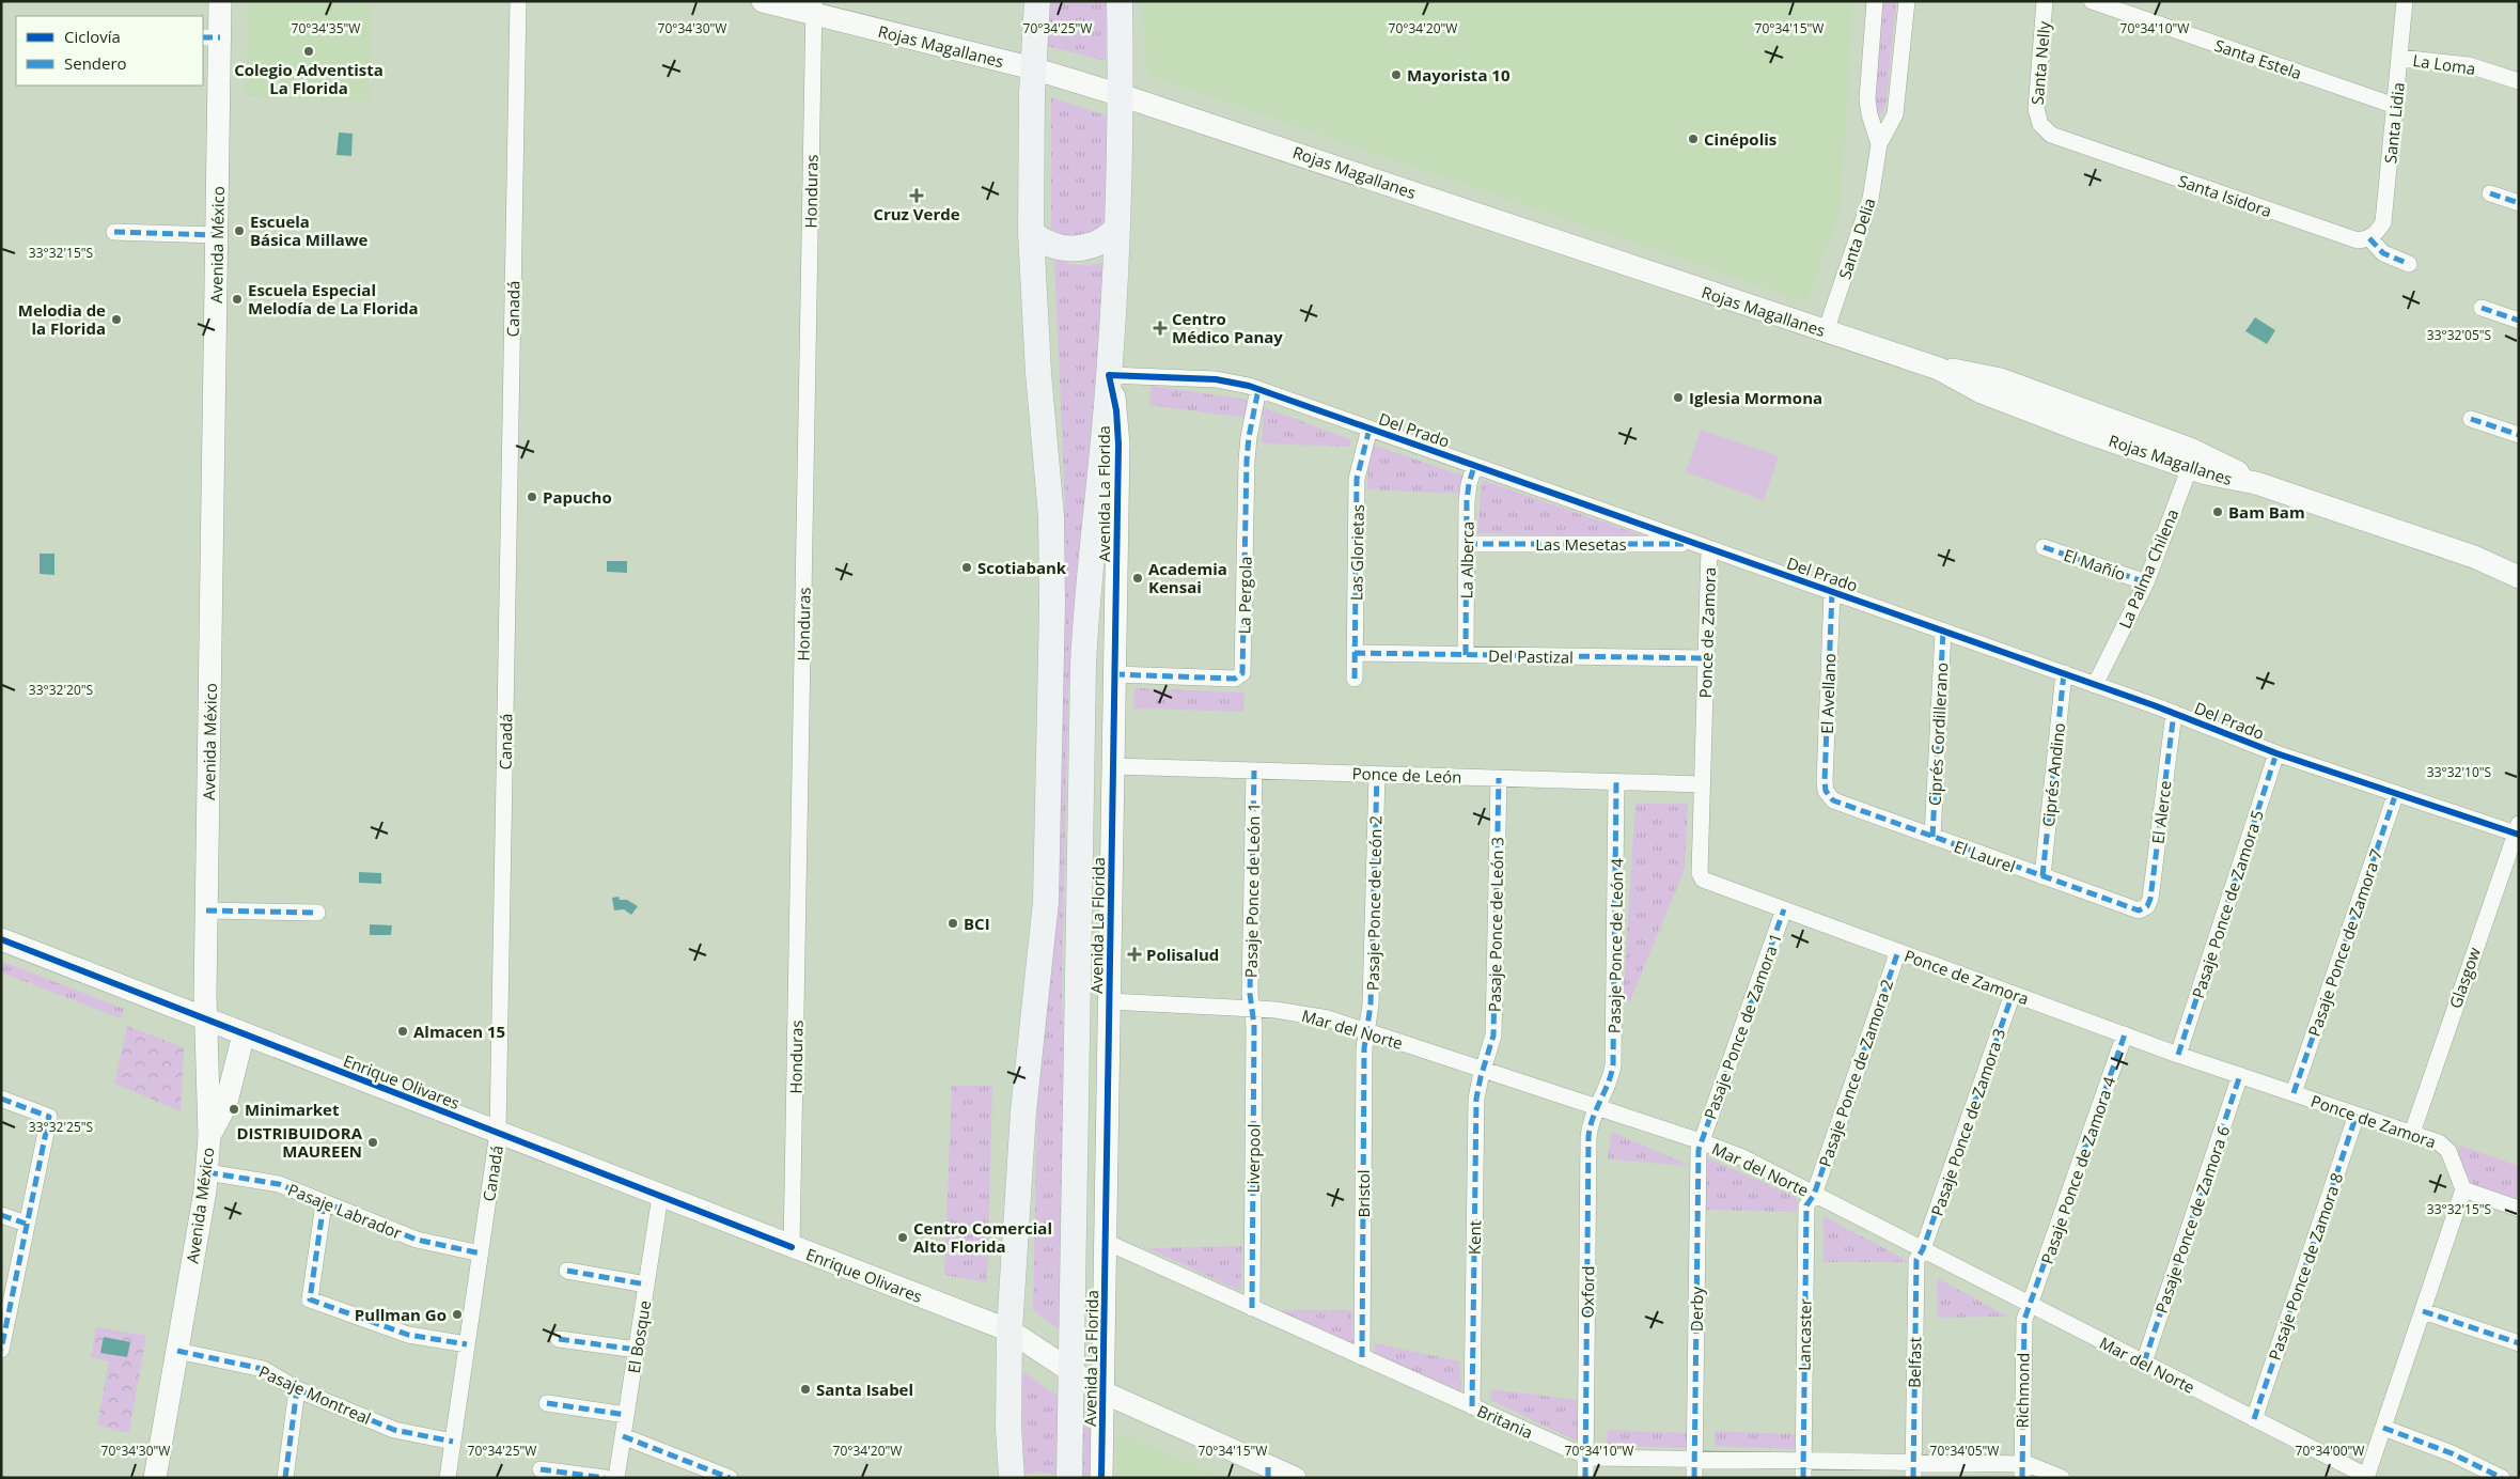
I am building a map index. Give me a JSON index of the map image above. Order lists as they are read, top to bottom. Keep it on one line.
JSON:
{"streets":{"main road":["Avenida La Florida"],"street":["Rojas Magallanes","Santa Estela","Santa Nelly","La Loma","Santa Lidia","Honduras","Santa Isidora","Santa Delia","Avenida México","Canadá","Del Prado","Las Mesetas","Las Glorietas","La Alberca","El Mañío","La Palma Chilena","La Pergola","Ponce de Zamora","Del Pastizal","El Avellano","Ciprés Cordillerano","Ponce de León","Ciprés Andino","El Alerce","El Laurel","Pasaje Ponce de León 1","Pasaje Ponce de León 2","Pasaje Ponce de Zamora 5","Pasaje Ponce de León 3","Pasaje Ponce de Zamora 7","Pasaje Ponce de León 4","Glasgow","Pasaje Ponce de Zamora 1","Mar del Norte","Pasaje Ponce de Zamora 2","Enrique Olivares","Pasaje Ponce de Zamora 3","Liverpool","Pasaje Ponce de Zamora 4","Bristol","Pasaje Labrador","Pasaje Ponce de Zamora 6","Kent","Pasaje Ponce de Zamora 8","Oxford","Derby","Lancaster","El Bosque","Belfast","Richmond","Pasaje Montreal","Britania"]},"crossings":[["Rojas Magallanes","Honduras"],["Rojas Magallanes","Santa Delia"],["Rojas Magallanes","Avenida La Florida"],["Rojas Magallanes","La Palma Chilena"],["Santa Estela","Santa Lidia"],["Santa Nelly","Santa Isidora"],["La Loma","Santa Lidia"],["Santa Lidia","Santa Isidora"],["Honduras","Enrique Olivares"],["Avenida México","Enrique Olivares"],["Avenida México","Pasaje Labrador"],["Avenida México","Pasaje Montreal"],["Canadá","Enrique Olivares"],["Canadá","Pasaje Labrador"],["Canadá","Pasaje Montreal"],["Del Prado","Avenida La Florida"],["Del Prado","Las Mesetas"],["Del Prado","Las Glorietas"],["Del Prado","La Alberca"],["Del Prado","La Palma Chilena"],["Del Prado","La Pergola"],["Del Prado","Ponce de Zamora"],["Del Prado","El Avellano"],["Del Prado","Ciprés Cordillerano"],["Del Prado","Ciprés Andino"],["Del Prado","El Alerce"],["Del Prado","Pasaje Ponce de Zamora 5"],["Del Prado","Pasaje Ponce de Zamora 7"],["Del Prado","Glasgow"],["Avenida La Florida","La Pergola"],["Avenida La Florida","Ponce de León"],["Avenida La Florida","Mar del Norte"],["Avenida La Florida","Enrique Olivares"],["Avenida La Florida","Britania"],["Las Mesetas","La Alberca"],["Las Mesetas","Ponce de Zamora"],["Las Glorietas","Del Pastizal"],["La Alberca","Del Pastizal"],["El Mañío","La Palma Chilena"],["Ponce de Zamora","Del Pastizal"],["Ponce de Zamora","Ponce de León"],["Ponce de Zamora","Pasaje Ponce de Zamora 5"],["Ponce de Zamora","Pasaje Ponce de Zamora 7"],["Ponce de Zamora","Glasgow"],["Ponce de Zamora","Pasaje Ponce de Zamora 1"],["Ponce de Zamora","Pasaje Ponce de Zamora 2"],["Ponce de Zamora","Pasaje Ponce de Zamora 3"],["Ponce de Zamora","Pasaje Ponce de Zamora 4"],["Ponce de Zamora","Pasaje Ponce de Zamora 6"],["Ponce de Zamora","Pasaje Ponce de Zamora 8"],["El Avellano","El Laurel"],["Ciprés Cordillerano","El Laurel"],["Ponce de León","Pasaje Ponce de León 1"],["Ponce de León","Pasaje Ponce de León 2"],["Ponce de León","Pasaje Ponce de León 3"],["Ponce de León","Pasaje Ponce de León 4"],["Ciprés Andino","El Laurel"],["El Alerce","El Laurel"],["Pasaje Ponce de León 1","Mar del Norte"],["Pasaje Ponce de León 1","Liverpool"],["Pasaje Ponce de León 2","Mar del Norte"],["Pasaje Ponce de León 2","Bristol"],["Pasaje Ponce de León 3","Mar del Norte"],["Pasaje Ponce de León 3","Kent"],["Pasaje Ponce de León 4","Mar del Norte"],["Pasaje Ponce de León 4","Oxford"],["Pasaje Ponce de Zamora 1","Mar del Norte"],["Pasaje Ponce de Zamora 1","Derby"],["Mar del Norte","Pasaje Ponce de Zamora 2"],["Mar del Norte","Pasaje Ponce de Zamora 3"],["Mar del Norte","Liverpool"],["Mar del Norte","Pasaje Ponce de Zamora 4"],["Mar del Norte","Bristol"],["Mar del Norte","Pasaje Ponce de Zamora 6"],["Mar del Norte","Kent"],["Mar del Norte","Pasaje Ponce de Zamora 8"],["Mar del Norte","Oxford"],["Mar del Norte","Derby"],["Mar del Norte","Lancaster"],["Mar del Norte","Belfast"],["Mar del Norte","Richmond"],["Pasaje Ponce de Zamora 2","Lancaster"],["Enrique Olivares","El Bosque"],["Pasaje Ponce de Zamora 3","Belfast"],["Liverpool","Britania"],["Pasaje Ponce de Zamora 4","Richmond"],["Bristol","Britania"],["Kent","Britania"],["Oxford","Britania"],["Derby","Britania"],["Lancaster","Britania"],["Belfast","Britania"],["Richmond","Britania"]],"places":{"other":["Colegio Adventista La Florida","Mayorista 10","Cinépolis","Escuela Básica Millawe","Escuela Especial Melodía de La Florida","Melodia de la Florida","Iglesia Mormona","Papucho","Bam Bam","Scotiabank","Academia Kensai","BCI","Almacen 15","Minimarket","DISTRIBUIDORA MAUREEN","Centro Comercial Alto Florida","Pullman Go","Santa Isabel"],"health":["Cruz Verde","Centro Médico Panay","Polisalud"]},"legend":["Ciclovía","Sendero"],"coordinates":["70°34'35\"W","70°34'30\"W","70°34'25\"W","70°34'20\"W","70°34'15\"W","70°34'10\"W","33°32'15\"S","33°32'05\"S","33°32'20\"S","33°32'10\"S","33°32'25\"S","70°34'05\"W","70°34'00\"W"]}
